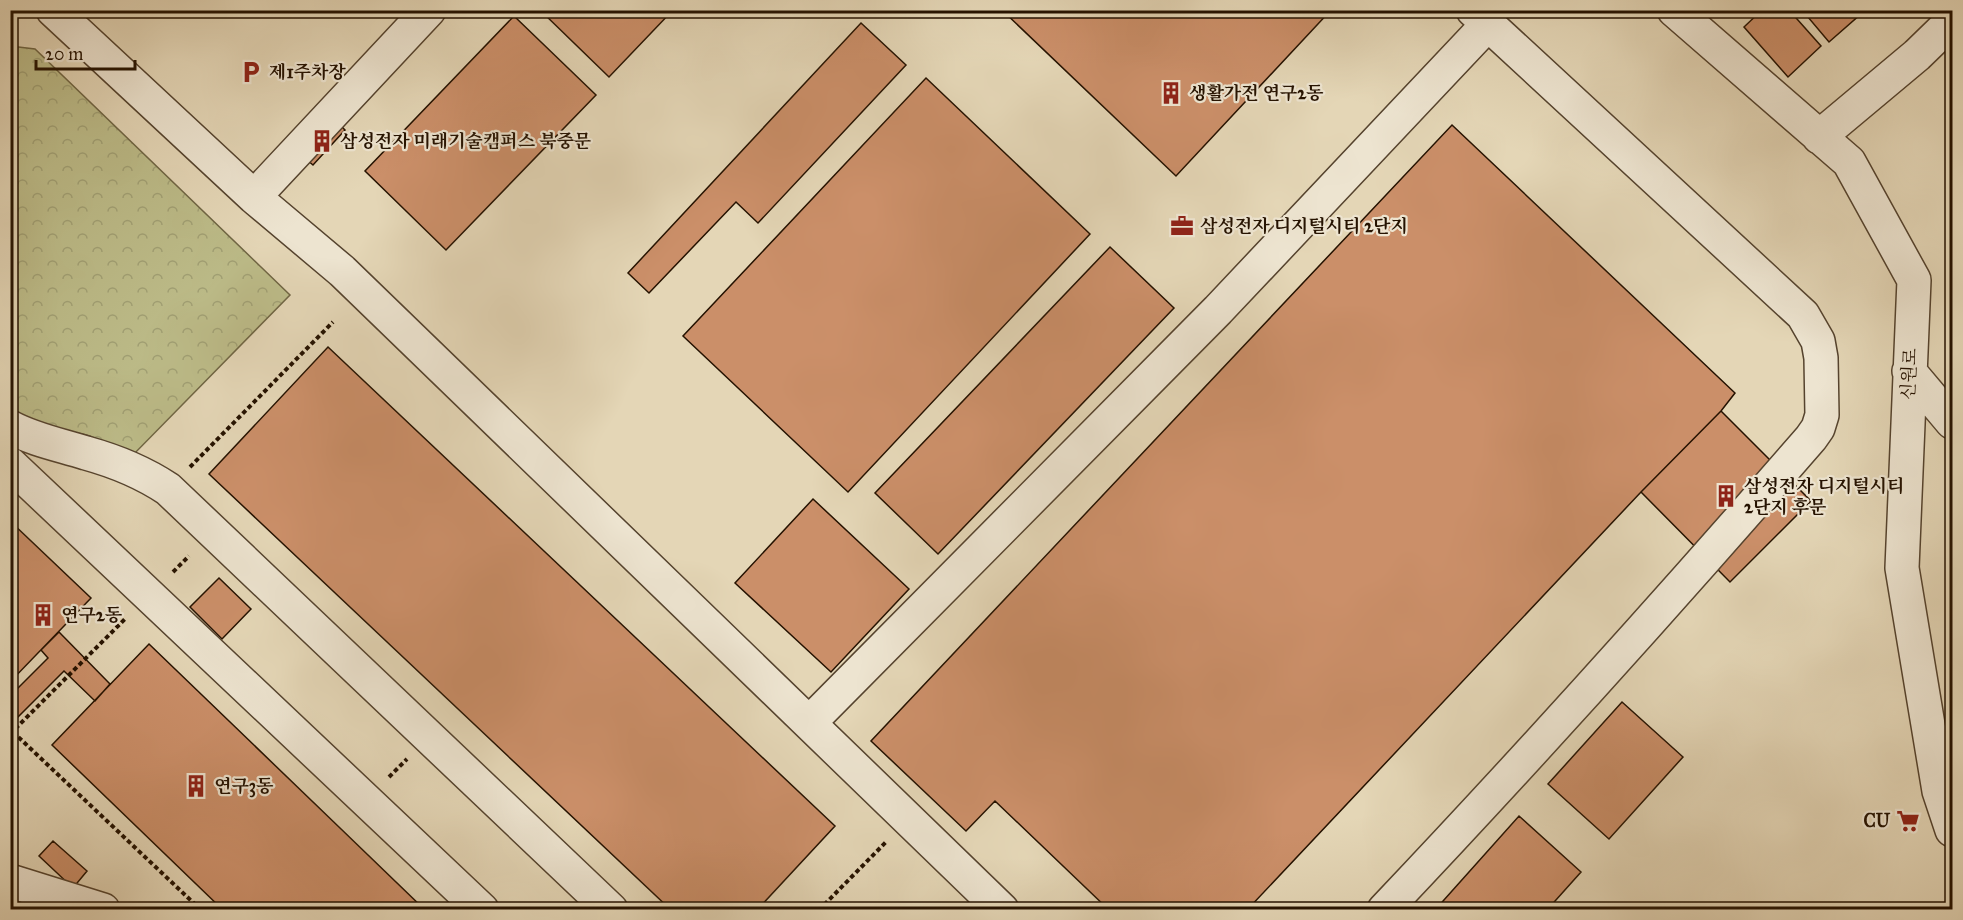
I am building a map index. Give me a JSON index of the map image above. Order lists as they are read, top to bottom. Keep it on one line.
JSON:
{"streets":{"street":["신원로"]},"places":{"parking":["제1주차장"],"building":["생활가전 연구2동","삼성전자 미래기술캠퍼스 북중문","삼성전자 디지털시티 2단지 후문","연구2동","연구3동"],"office":["삼성전자 디지털시티 2단지"],"supermarket":["CU"]},"scale_bar":"20 m"}
